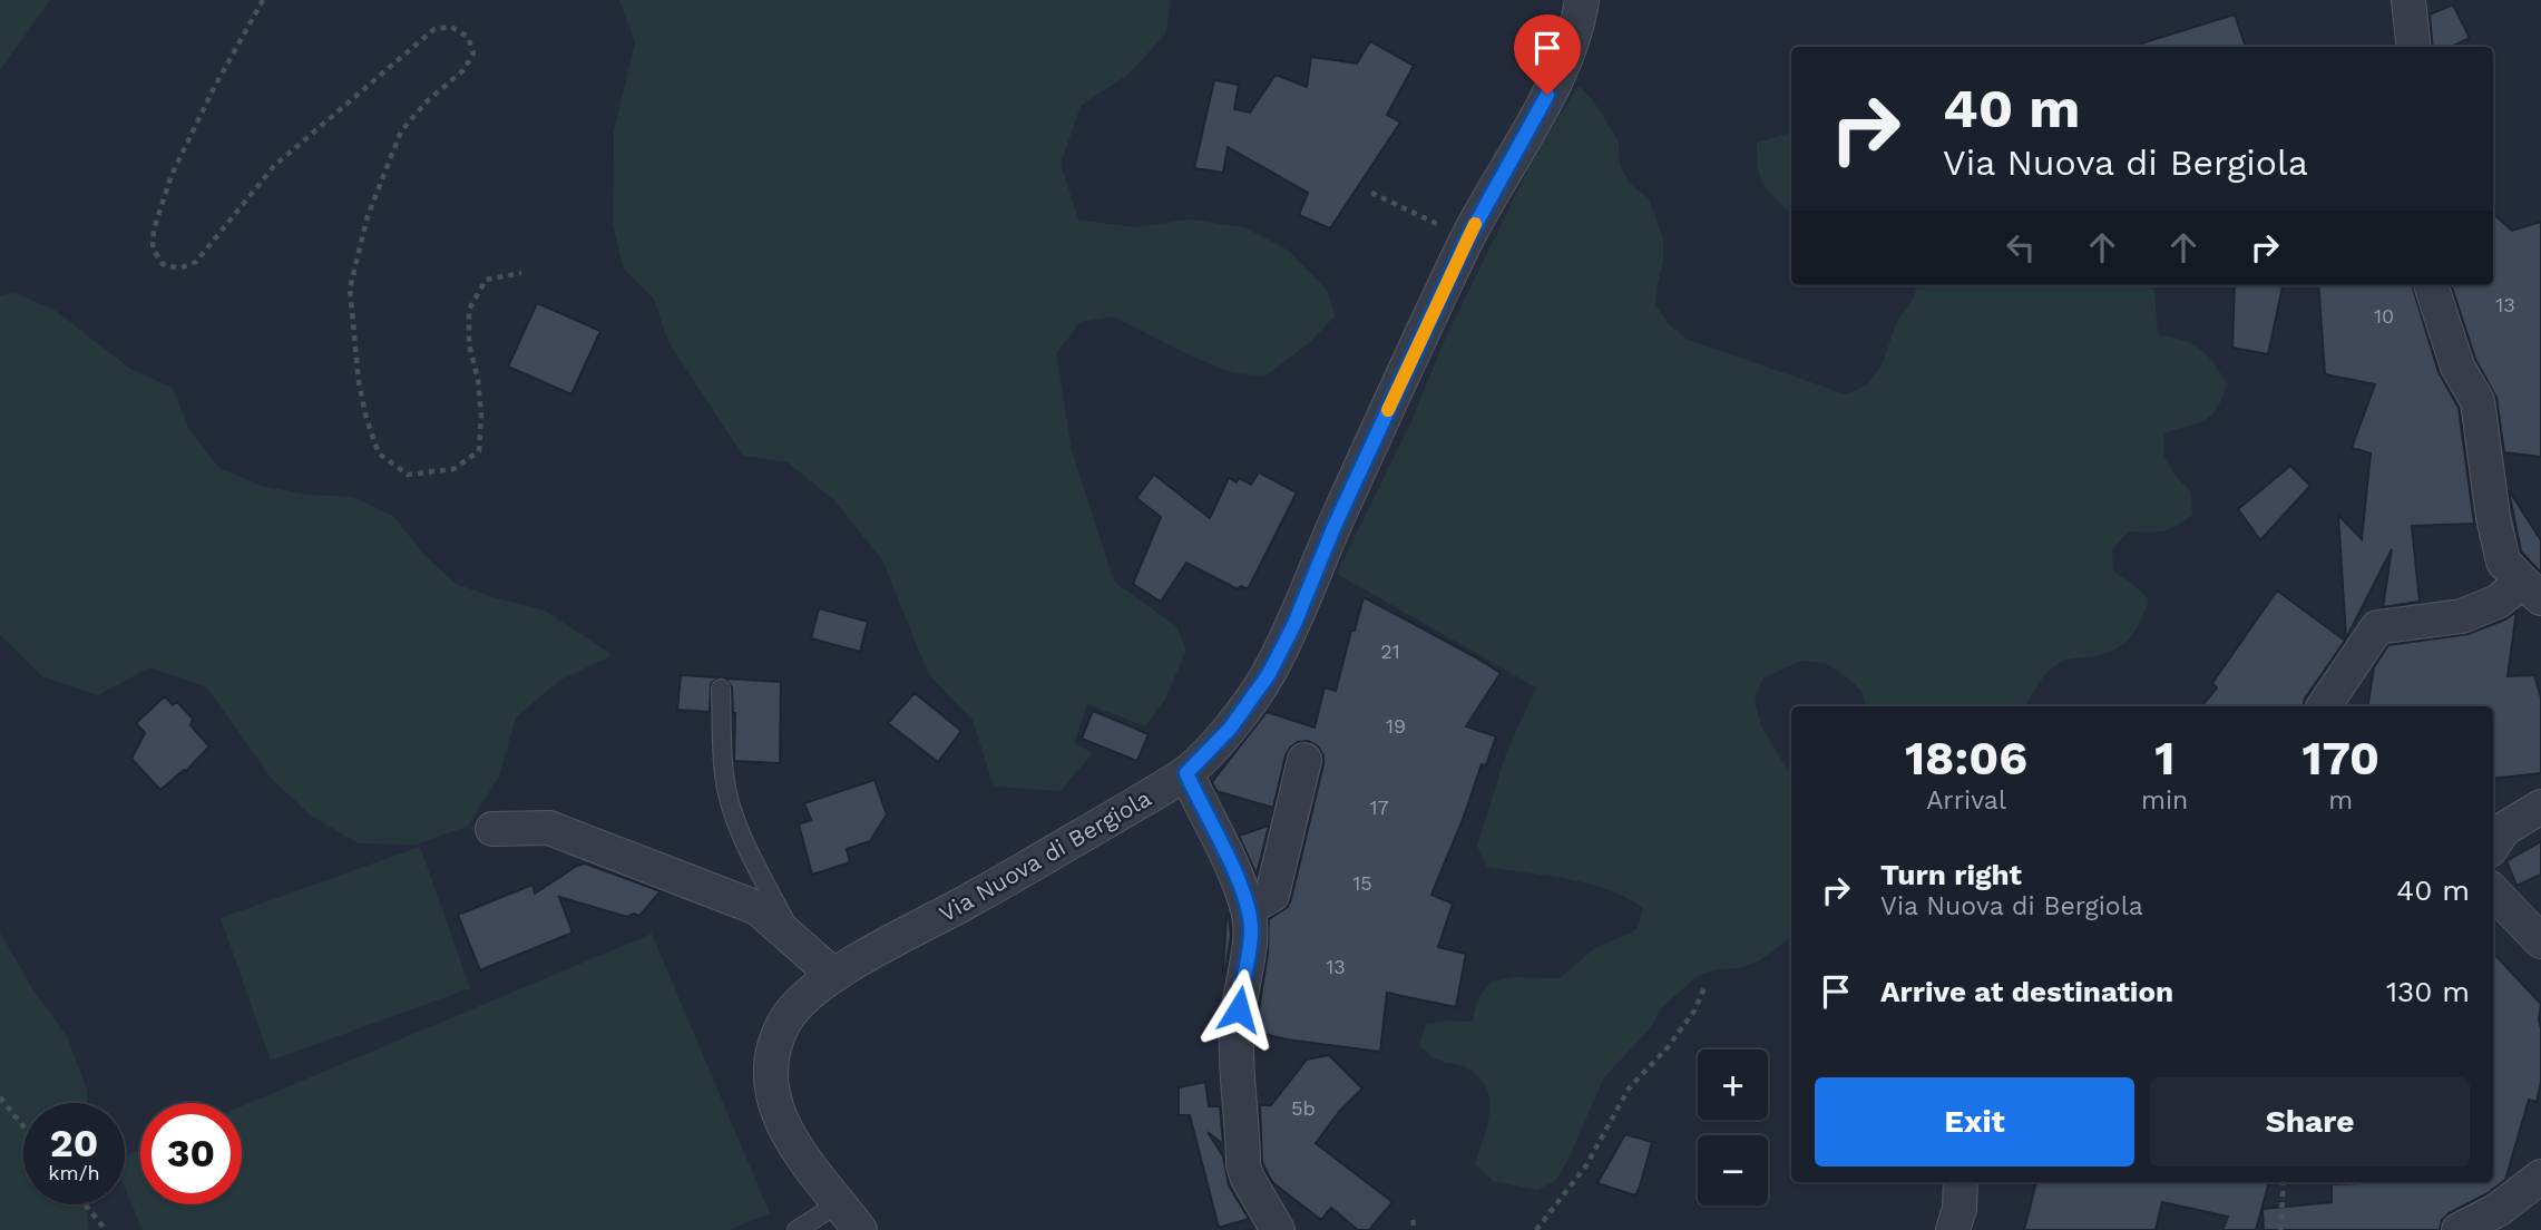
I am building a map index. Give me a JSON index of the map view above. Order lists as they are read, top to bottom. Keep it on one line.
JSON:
{"streets":{"street":["Via Nuova di Bergiola"]},"house_numbers":["13","10","21","19","17","15","13","5b"],"page":{"turn":["40 m","Via Nuova di Bergiola"],"eta":["18:06","Arrival","1","min","170","m"],"list":[{"name":"Turn right","note":"Via Nuova di Bergiola","value":"40 m"},{"name":"Arrive at destination","value":"130 m"}],"map_buttons":["+","−"],"buttons":["Exit","Share"],"speed":"20 km/h","limit":"30"}}
